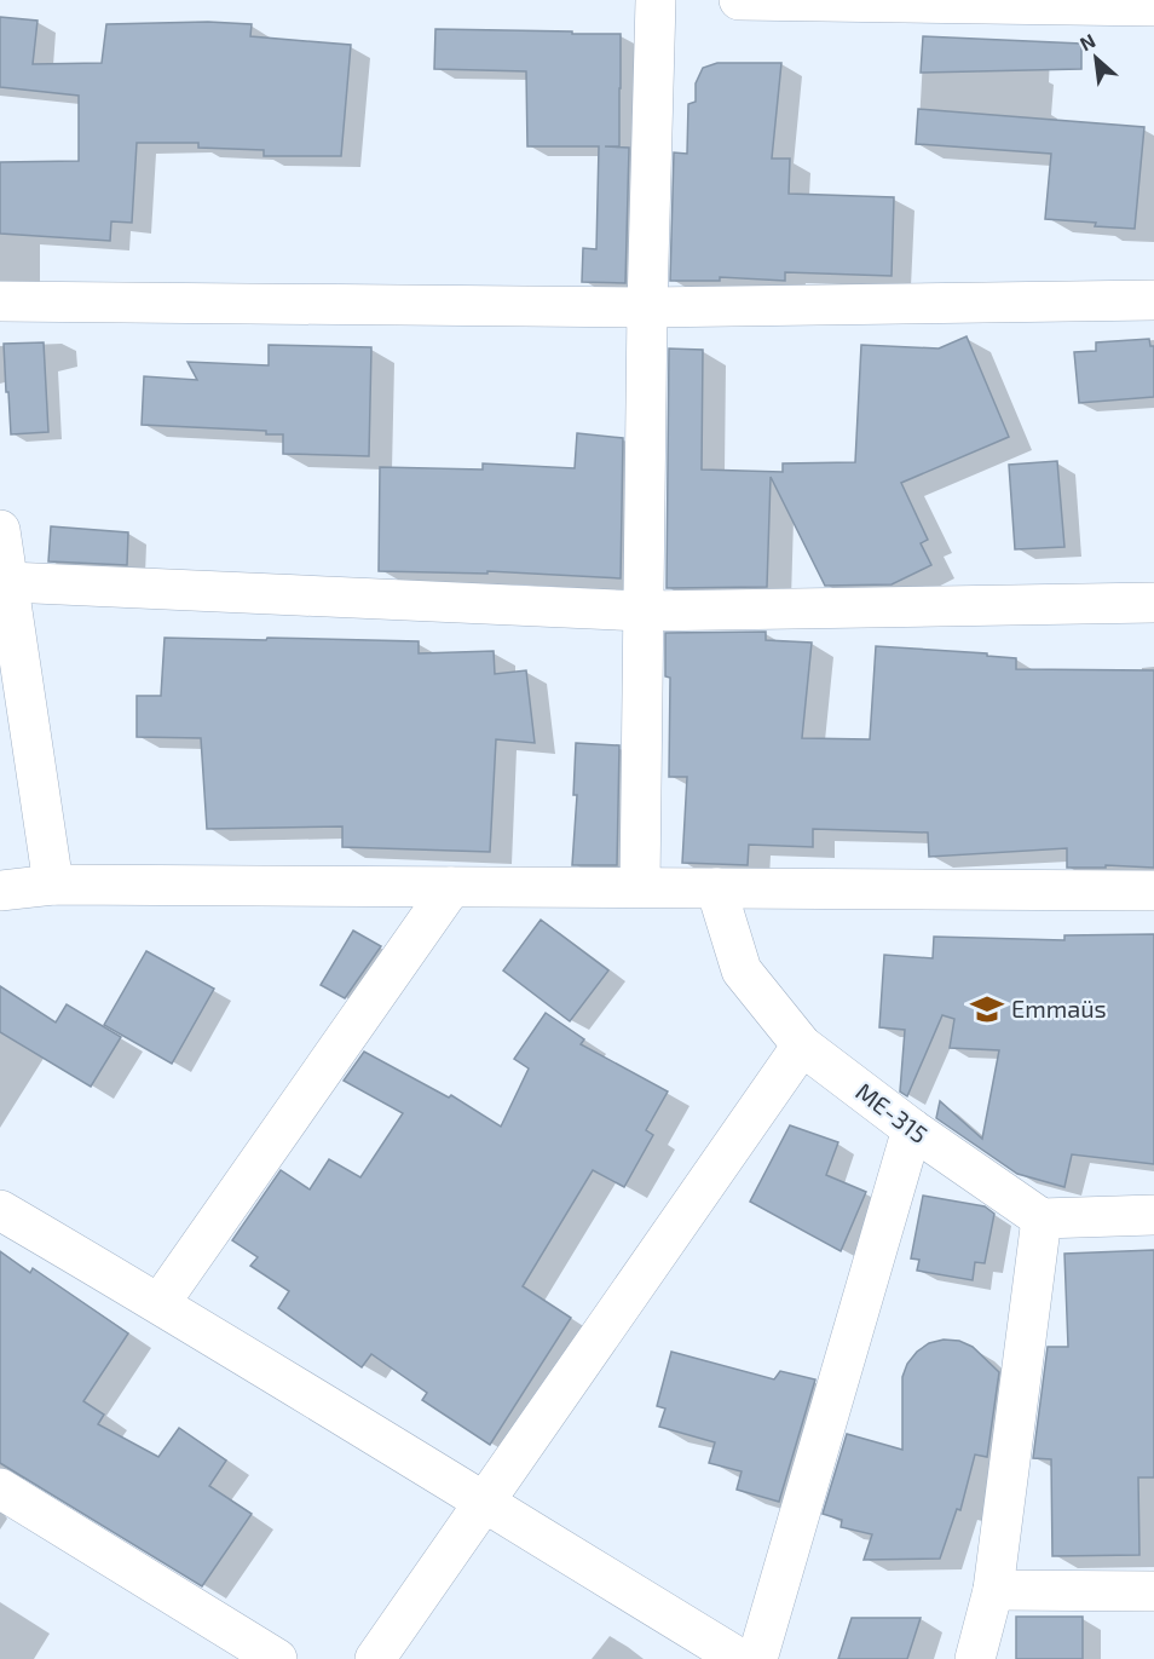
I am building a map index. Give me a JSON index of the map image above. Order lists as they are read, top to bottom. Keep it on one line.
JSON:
{"streets":{"street":["ME-315"]},"places":{"school or university":["Emmaüs"]},"north":"top left"}
